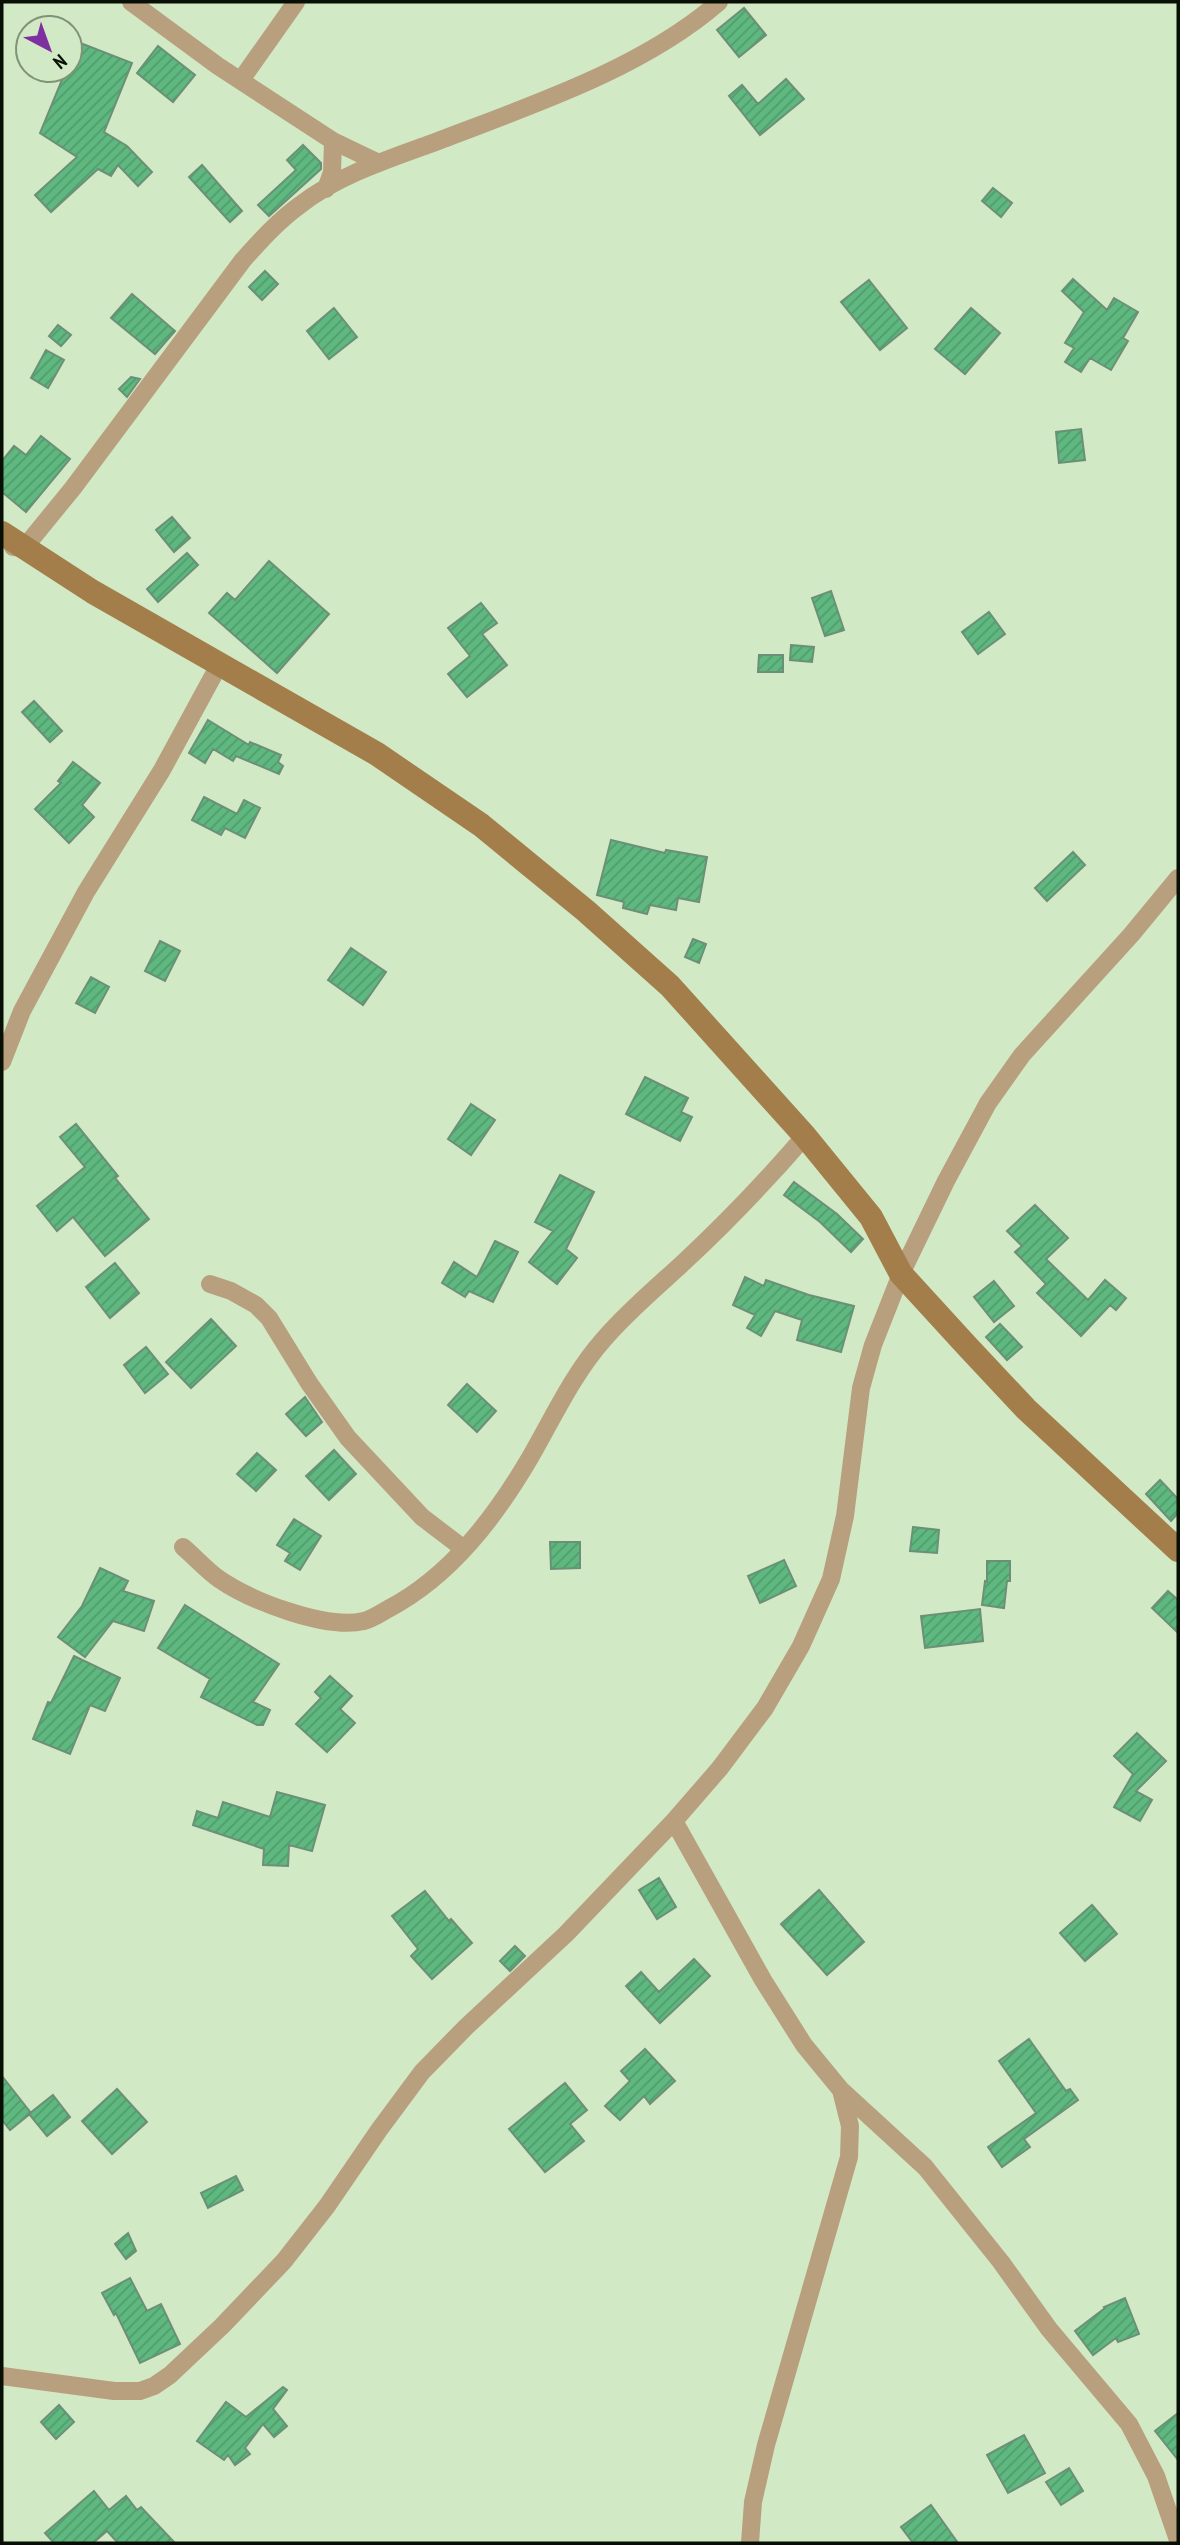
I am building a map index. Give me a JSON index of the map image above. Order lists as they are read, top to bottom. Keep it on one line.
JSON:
{"north":"bottom right"}
